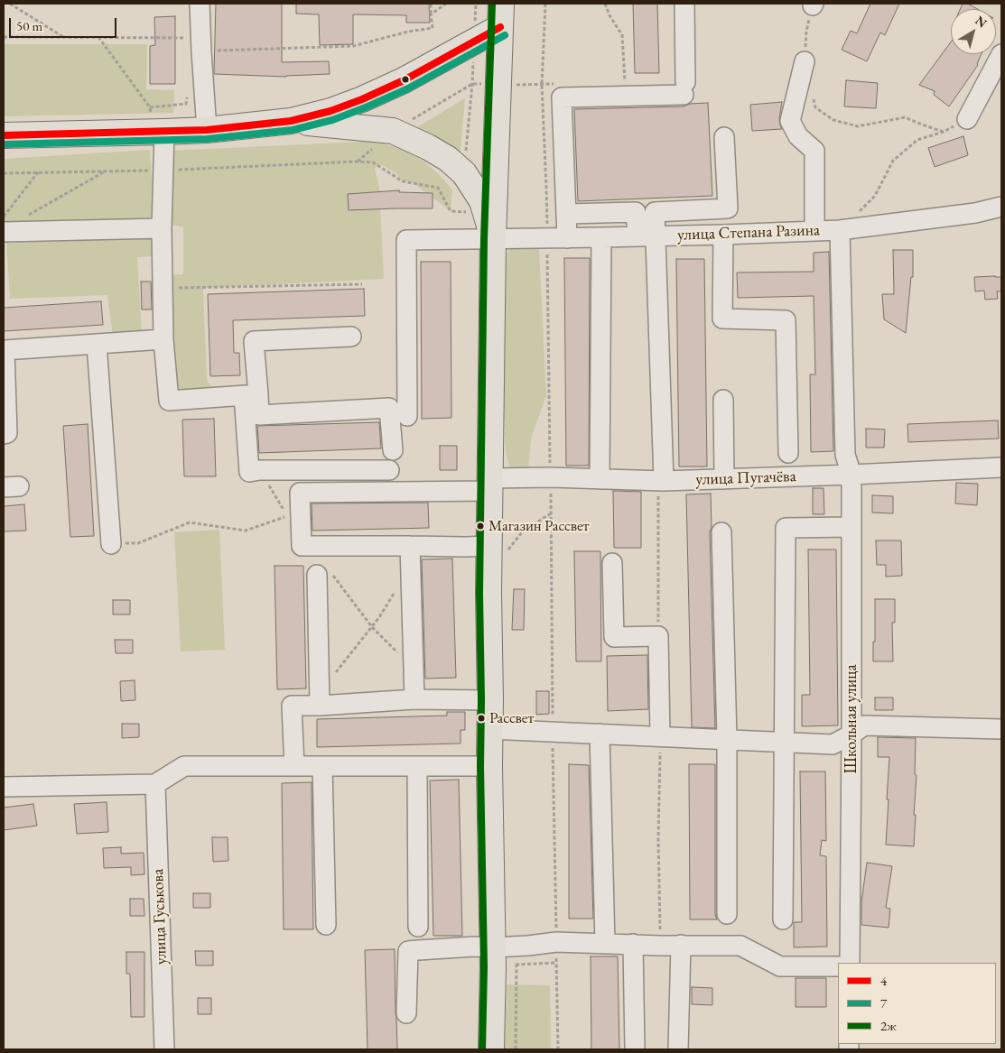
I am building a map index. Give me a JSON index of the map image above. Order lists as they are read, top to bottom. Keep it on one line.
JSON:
{"streets":{"street":["улица Степана Разина","улица Пугачёва","Школьная улица","улица Гуськова"]},"crossings":[["улица Степана Разина","Школьная улица"],["улица Пугачёва","Школьная улица"]],"places":["Магазин Рассвет","Рассвет"],"lines":["transit line 2ж","transit line 4","transit line 7"],"legend":["4","7","2ж"],"scale_bar":"50 m","north":"top right"}
